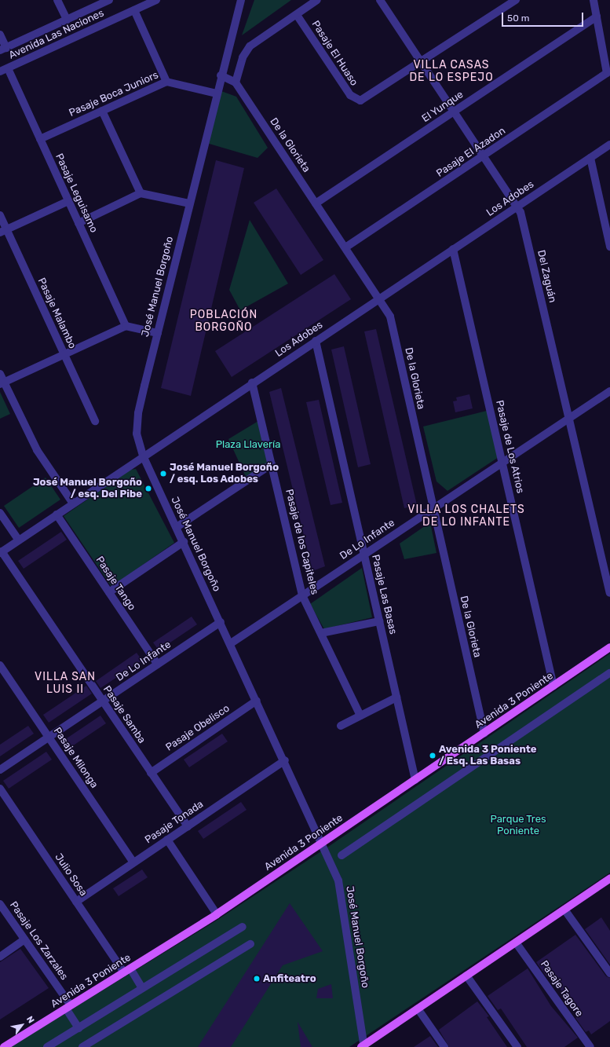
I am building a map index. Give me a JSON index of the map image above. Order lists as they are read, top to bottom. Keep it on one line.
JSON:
{"streets":{"main road":["Avenida 3 Poniente"],"street":["Avenida Las Naciones","Pasaje El Huaso","Pasaje Boca Juniors","El Yunque","De la Glorieta","Pasaje El Azadon","Pasaje Leguisamo","Los Adobes","Del Zaguán","José Manuel Borgoño","Pasaje Malambo","Pasaje de Los Atrios","De Lo Infante","Pasaje de los Capiteles","Pasaje Tango","Pasaje Las Basas","Pasaje Samba","Pasaje Obelisco","Pasaje Milonga","Pasaje Tonada","Julio Sosa","Pasaje Los Zarzales","Pasaje Tagore"]},"crossings":[["Avenida Las Naciones","Pasaje Leguisamo"],["Pasaje El Huaso","Del Zaguán"],["Pasaje Boca Juniors","Pasaje Leguisamo"],["Pasaje Boca Juniors","José Manuel Borgoño"],["El Yunque","De la Glorieta"],["El Yunque","Pasaje El Azadon"],["El Yunque","Del Zaguán"],["De la Glorieta","Pasaje El Azadon"],["De la Glorieta","Los Adobes"],["De la Glorieta","De Lo Infante"],["De la Glorieta","Avenida 3 Poniente"],["Pasaje El Azadon","Del Zaguán"],["Los Adobes","Del Zaguán"],["Los Adobes","José Manuel Borgoño"],["Los Adobes","Pasaje de Los Atrios"],["Los Adobes","Pasaje de los Capiteles"],["Los Adobes","Pasaje Tango"],["Los Adobes","Pasaje Las Basas"],["Los Adobes","Pasaje Samba"],["Del Zaguán","De Lo Infante"],["José Manuel Borgoño","De Lo Infante"],["José Manuel Borgoño","Avenida 3 Poniente"],["José Manuel Borgoño","Pasaje Obelisco"],["José Manuel Borgoño","Pasaje Tonada"],["Pasaje de Los Atrios","De Lo Infante"],["Pasaje de Los Atrios","Avenida 3 Poniente"],["De Lo Infante","Pasaje de los Capiteles"],["De Lo Infante","Pasaje Tango"],["De Lo Infante","Pasaje Las Basas"],["De Lo Infante","Pasaje Samba"],["De Lo Infante","Pasaje Milonga"],["Pasaje Las Basas","Avenida 3 Poniente"],["Avenida 3 Poniente","Julio Sosa"],["Avenida 3 Poniente","Pasaje Los Zarzales"],["Pasaje Samba","Pasaje Obelisco"],["Pasaje Samba","Pasaje Tonada"],["Pasaje Milonga","Pasaje Tonada"],["Pasaje Tonada","Julio Sosa"]],"districts":["VILLA CASAS DE LO ESPEJO","POBLACIÓN BORGOÑO","VILLA LOS CHALETS DE LO INFANTE","VILLA SAN LUIS II"],"parks":["Plaza Llavería","Parque Tres Poniente"],"places":["José Manuel Borgoño / esq. Los Adobes","José Manuel Borgoño / esq. Del Pibe","Avenida 3 Poniente / Esq. Las Basas","Anfiteatro"],"scale_bar":"50 m","north":"top right"}
